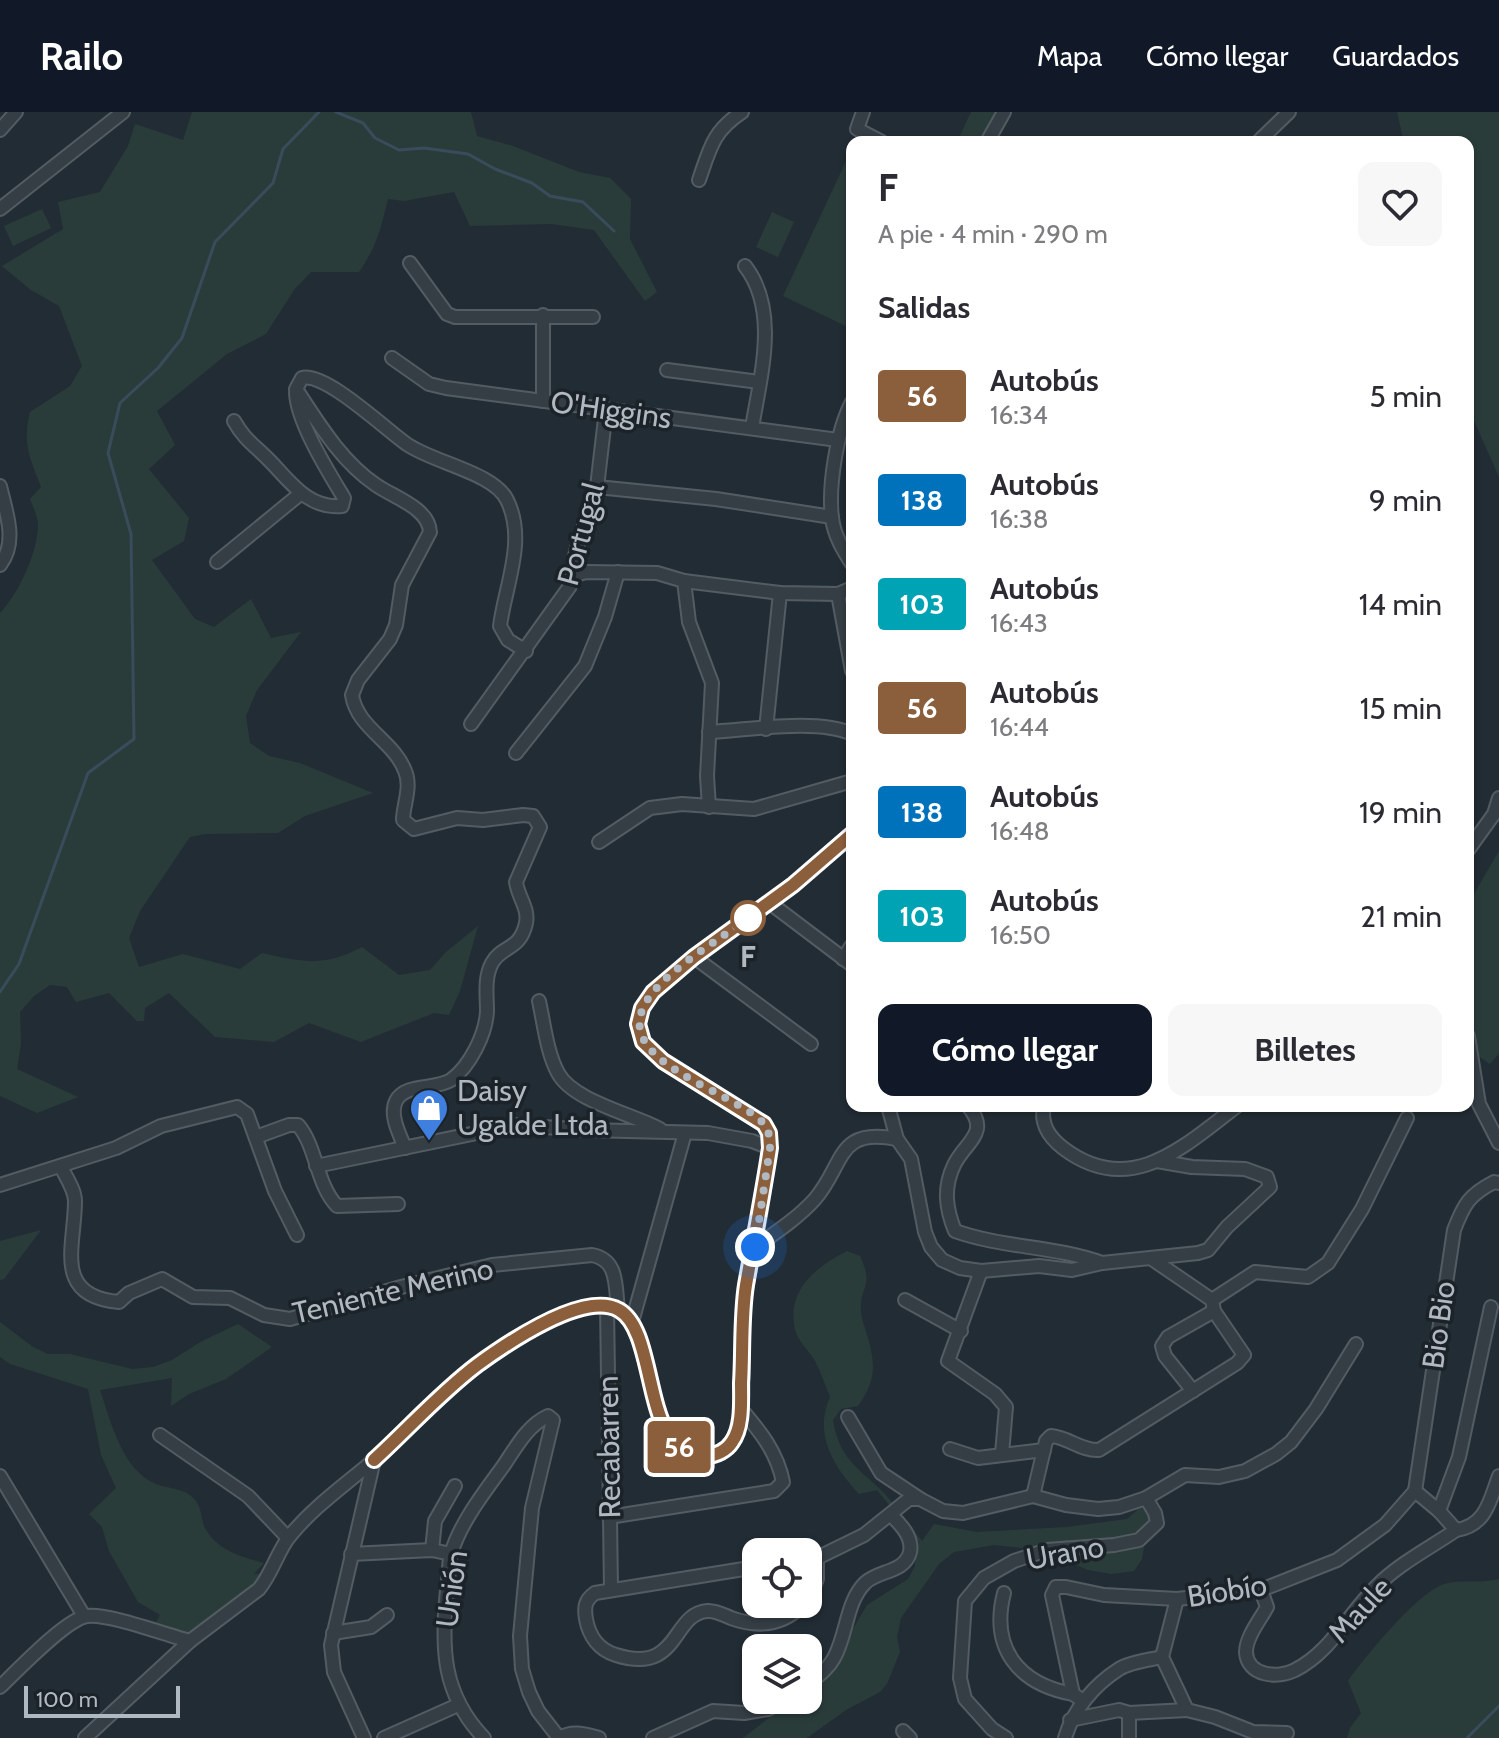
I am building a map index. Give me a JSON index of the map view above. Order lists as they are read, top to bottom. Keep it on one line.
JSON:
{"streets":{"street":["O'Higgins","Portugal","Teniente Merino","Bio Bio","Recabarren","Urano","Unión","Bíobío","Maule"]},"crossings":[["O'Higgins","Portugal"],["Teniente Merino","Recabarren"],["Bio Bio","Bíobío"],["Bíobío","Maule"]],"places":{"other":["F"],"shop":["Daisy Ugalde Ltda"]},"lines":["bus line 56"],"scale_bar":"100 m","page":{"header":"Railo","nav":["Mapa","Cómo llegar","Guardados"],"on_map":"56","heading":[["F","A pie · 4 min · 290 m"],"Salidas"],"list":[{"mark":"56","name":"Autobús","note":"16:34","value":"5 min"},{"mark":"138","name":"Autobús","note":"16:38","value":"9 min"},{"mark":"103","name":"Autobús","note":"16:43","value":"14 min"},{"mark":"56","name":"Autobús","note":"16:44","value":"15 min"},{"mark":"138","name":"Autobús","note":"16:48","value":"19 min"},{"mark":"103","name":"Autobús","note":"16:50","value":"21 min"}],"buttons":["Cómo llegar","Billetes"],"scale":"100 m"}}
